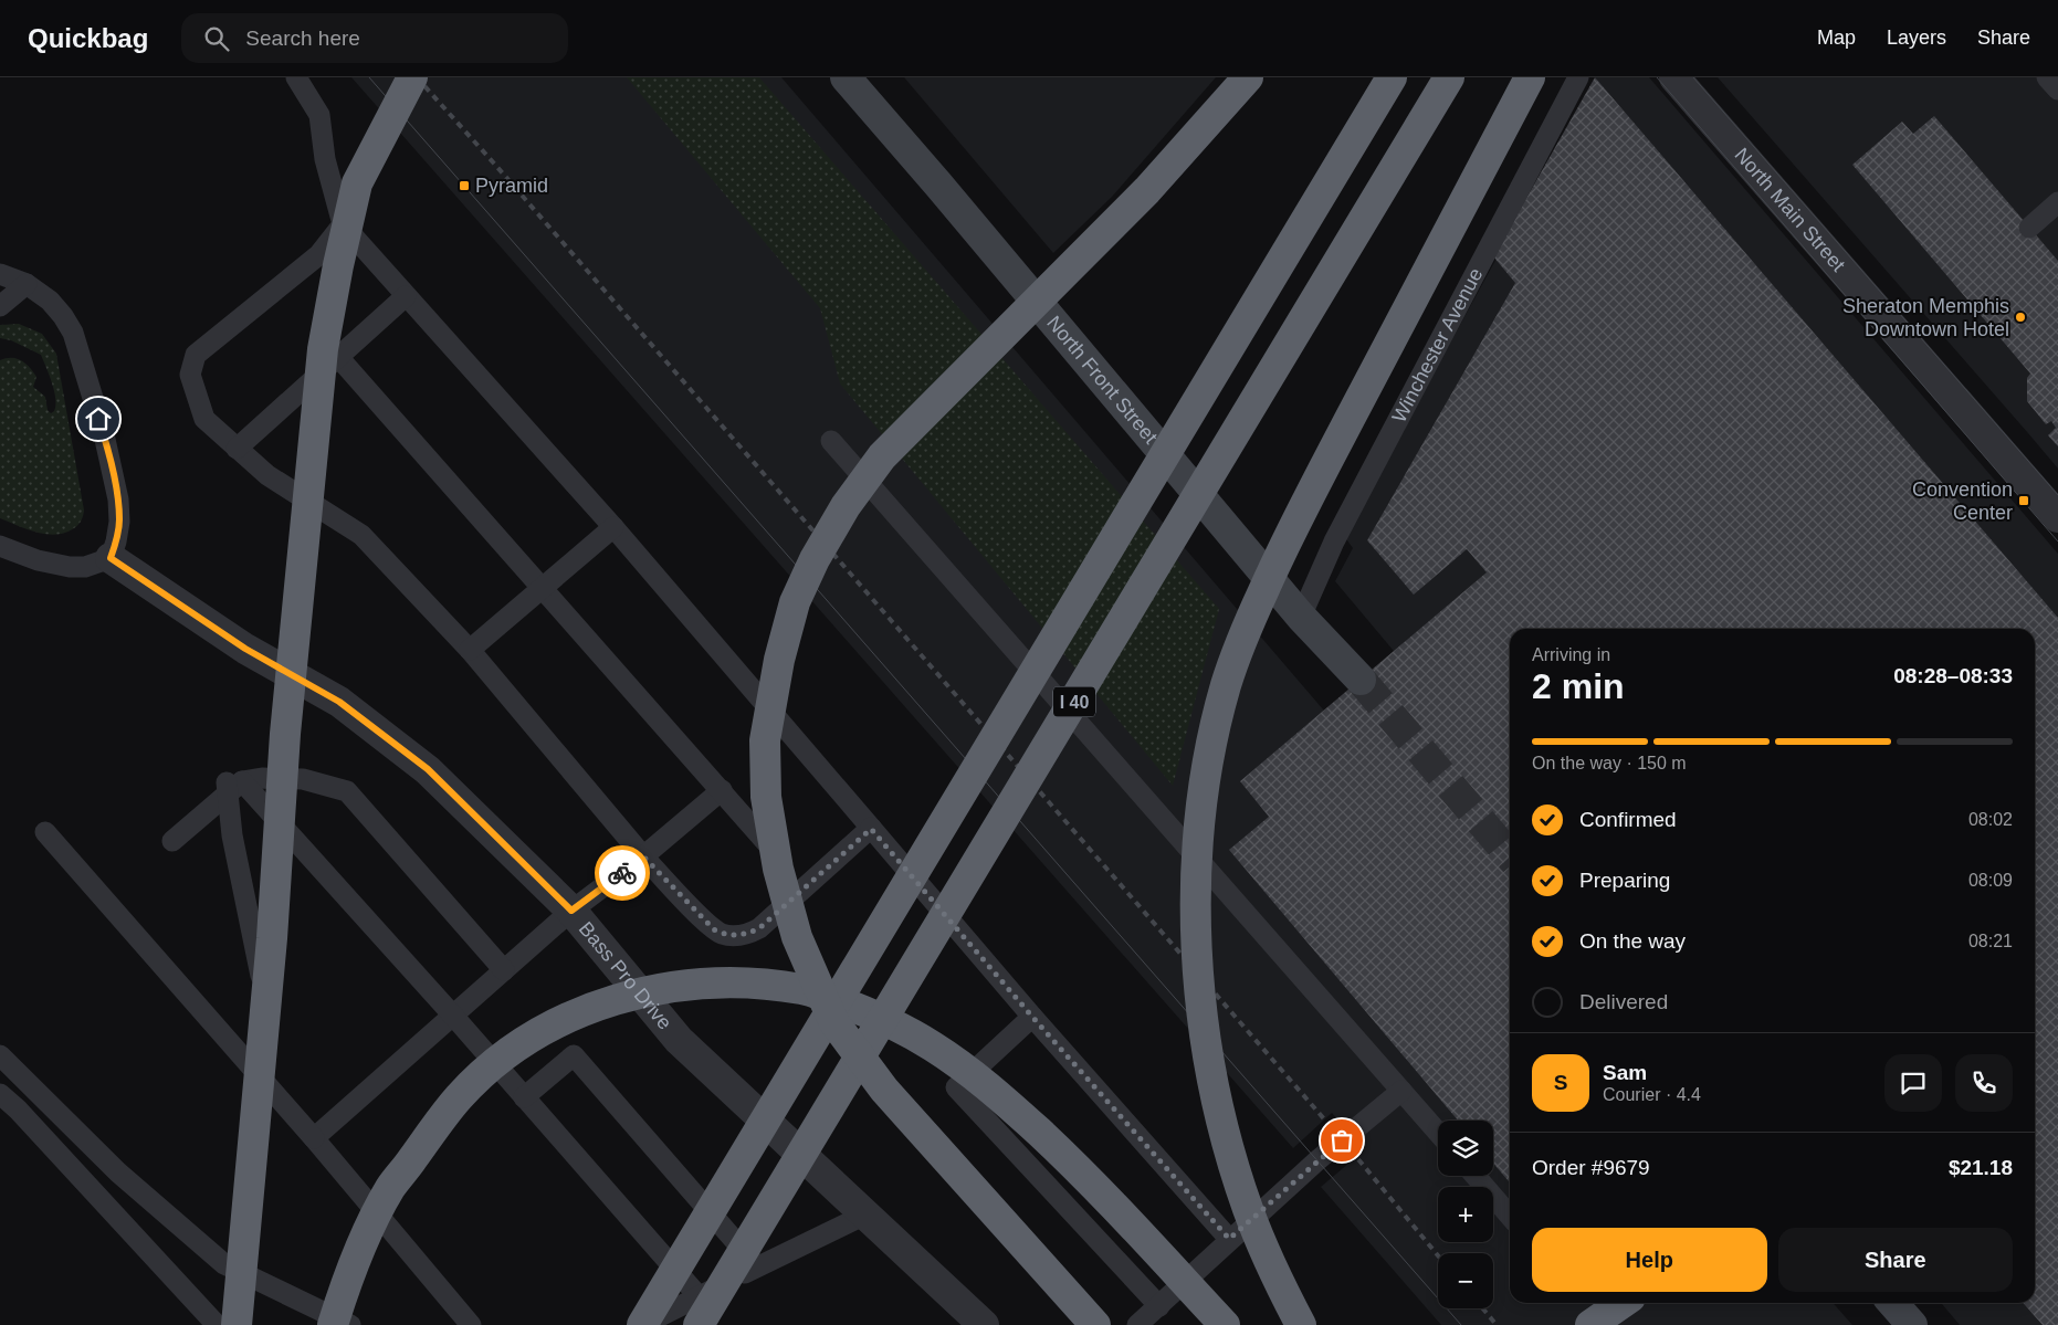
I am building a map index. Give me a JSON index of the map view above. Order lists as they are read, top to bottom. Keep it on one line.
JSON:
{"streets":{"highway":["I 40"],"street":["North Main Street","North Front Street","Bass Pro Drive"],"lane":["Winchester Avenue"]},"crossings":[["Winchester Avenue","North Front Street"]],"places":{"transit":["Pyramid","Convention Center"],"other":["Sheraton Memphis Downtown Hotel"]},"page":{"header":"Quickbag","search":"Search here","nav":["Map","Layers","Share"],"heading":["2 min","Arriving in","08:28–08:33"],"panel":["Sam","Courier · 4.4","Order #9679","$21.18"],"bar":"On the way · 150 m","list":[["Confirmed","08:02"],["Preparing","08:09"],["On the way","08:21"],"Delivered"],"round":"S","map_buttons":["+","−"],"buttons":["Help","Share"]}}
